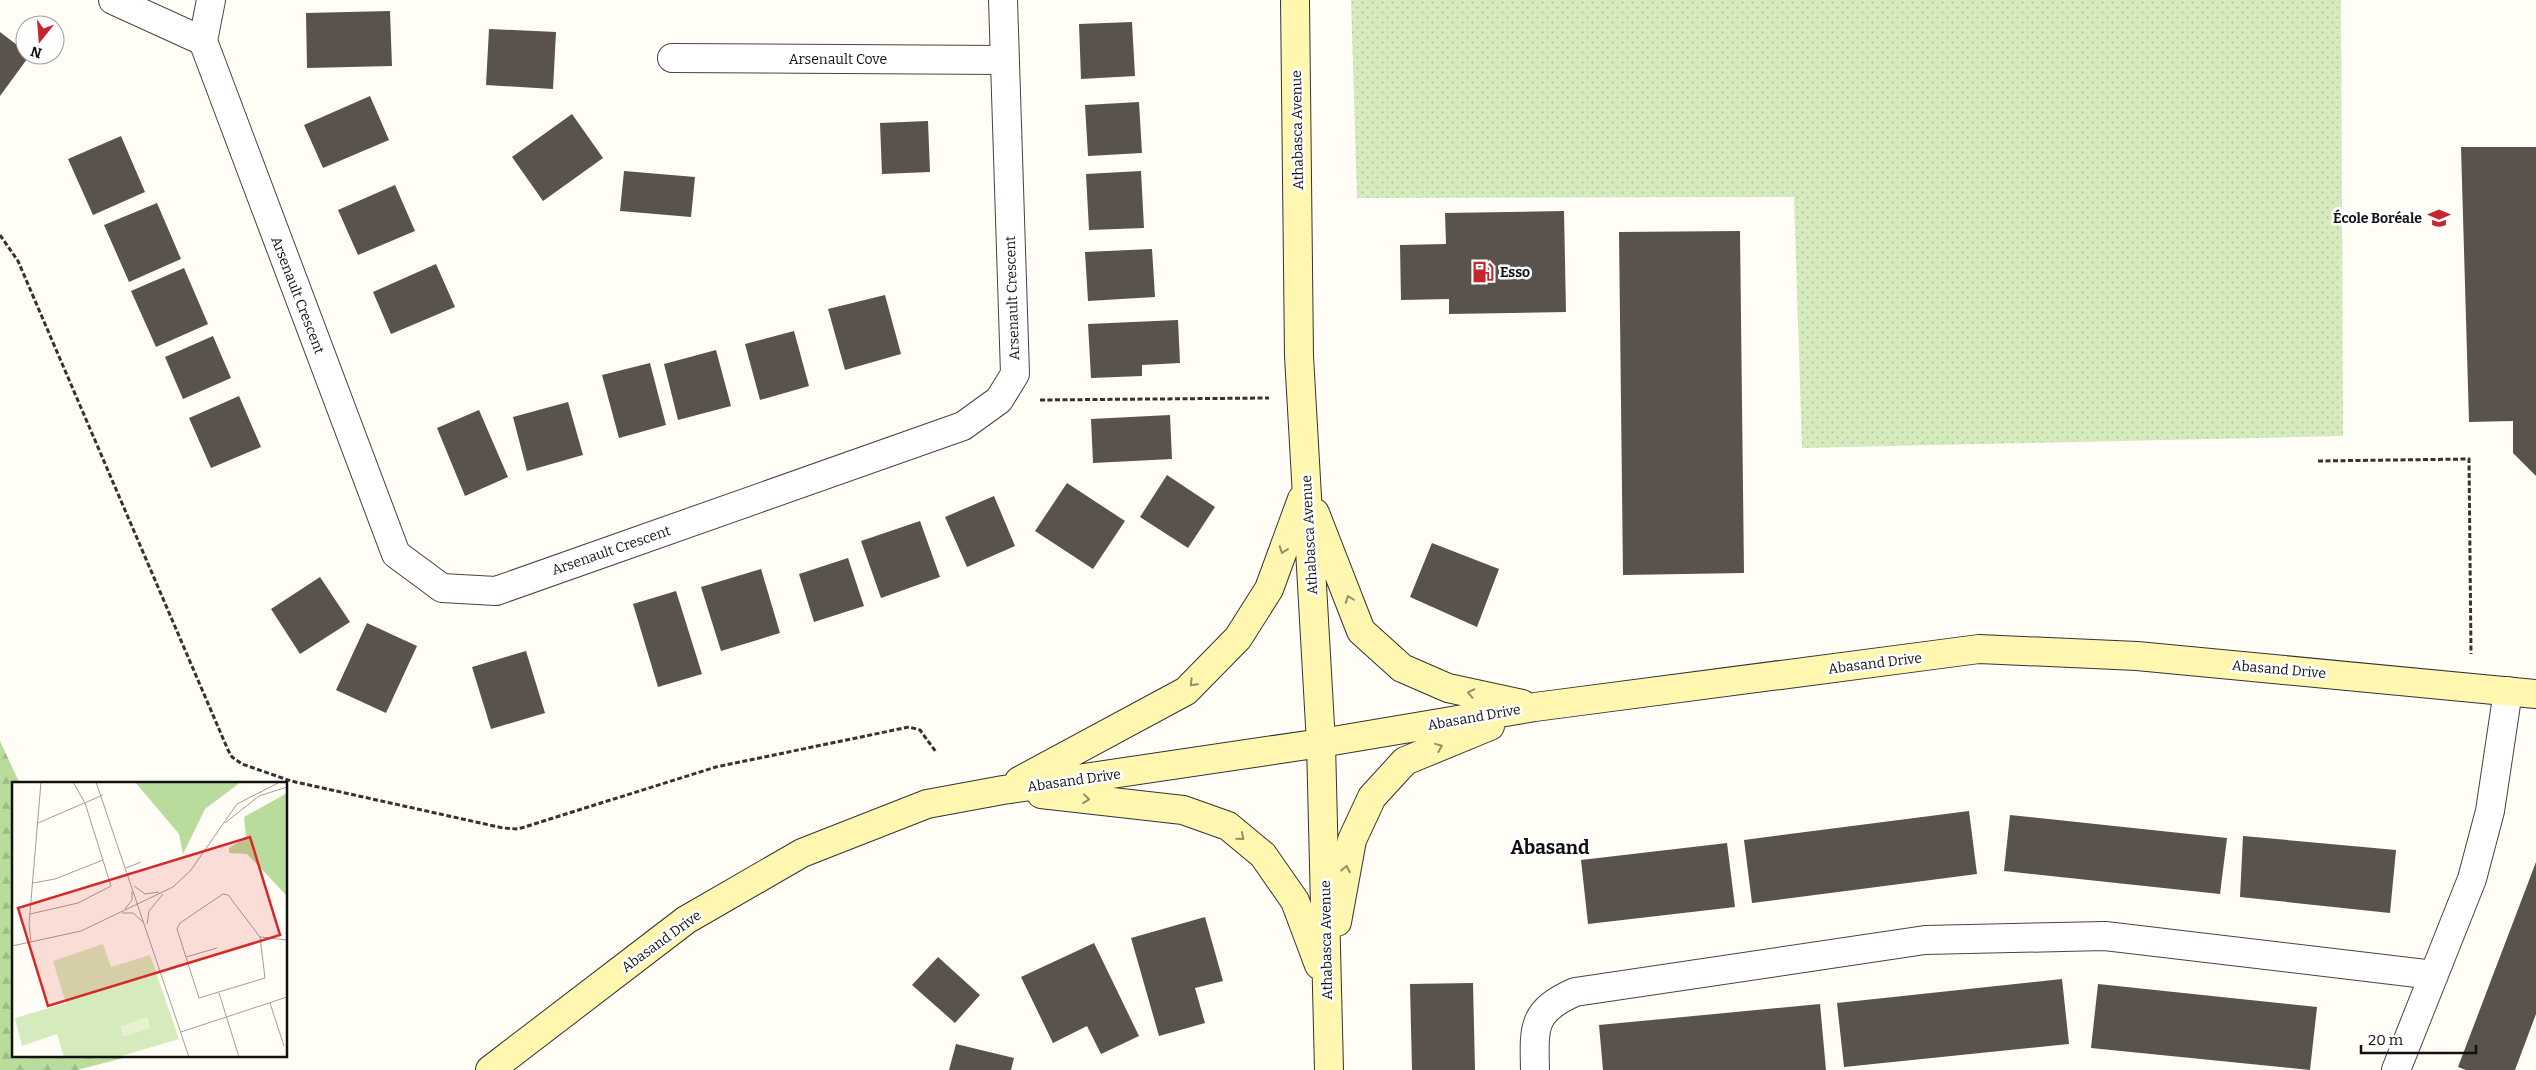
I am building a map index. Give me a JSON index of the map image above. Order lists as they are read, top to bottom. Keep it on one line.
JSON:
{"streets":{"street":["Arsenault Cove","Athabasca Avenue","Arsenault Crescent","Abasand Drive"]},"crossings":[["Arsenault Cove","Arsenault Crescent"],["Athabasca Avenue","Abasand Drive"]],"districts":["Abasand"],"places":{"school or university":["École Boréale"],"fuel station":["Esso"]},"scale_bar":"20 m","north":"bottom"}
